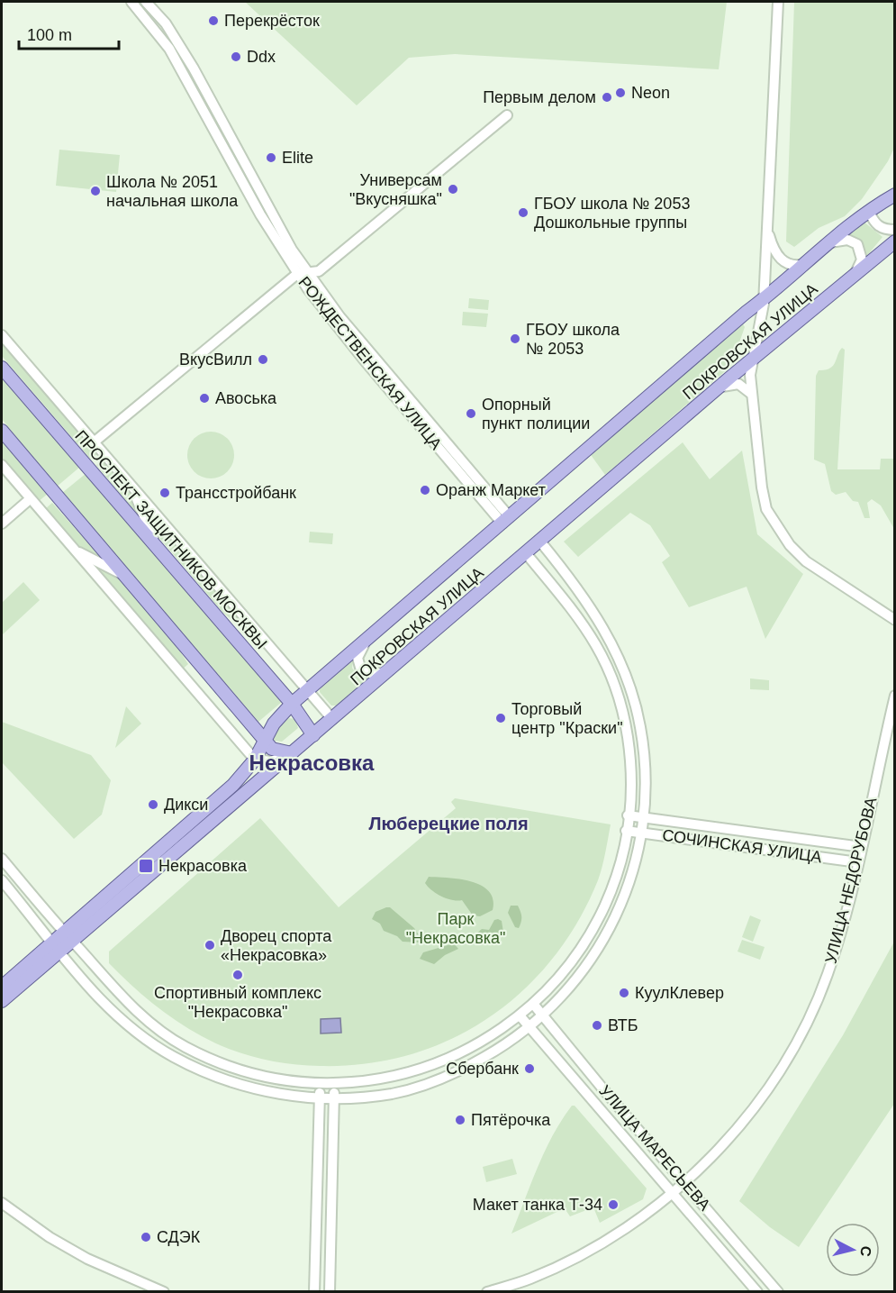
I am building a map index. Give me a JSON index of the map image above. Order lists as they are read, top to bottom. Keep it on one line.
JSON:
{"streets":{"main road":["ПОКРОВСКАЯ УЛИЦА","ПРОСПЕКТ ЗАЩИТНИКОВ МОСКВЫ"],"street":["РОЖДЕСТВЕНСКАЯ УЛИЦА","СОЧИНСКАЯ УЛИЦА","УЛИЦА НЕДОРУБОВА","УЛИЦА МАРЕСЬЕВА"]},"crossings":[["ПОКРОВСКАЯ УЛИЦА","РОЖДЕСТВЕНСКАЯ УЛИЦА"],["ПОКРОВСКАЯ УЛИЦА","ПРОСПЕКТ ЗАЩИТНИКОВ МОСКВЫ"],["СОЧИНСКАЯ УЛИЦА","УЛИЦА НЕДОРУБОВА"],["УЛИЦА НЕДОРУБОВА","УЛИЦА МАРЕСЬЕВА"]],"districts":["Некрасовка","Люберецкие поля"],"parks":["Парк \"Некрасовка\""],"places":{"other":["Перекрёсток","Ddx","Neon","Первым делом","Elite","Универсам \"Вкусняшка\"","Школа № 2051 начальная школа","ГБОУ школа № 2053 Дошкольные группы","ГБОУ школа № 2053","ВкусВилл","Авоська","Опорный пункт полиции","Оранж Маркет","Трансстройбанк","Торговый центр \"Краски\"","Дикси","Дворец спорта «Некрасовка»","Спортивный комплекс \"Некрасовка\"","КуулКлевер","ВТБ","Сбербанк","Пятёрочка","Макет танка Т-34","СДЭК"],"transit":["Некрасовка"]},"scale_bar":"100 m","north":"right"}
